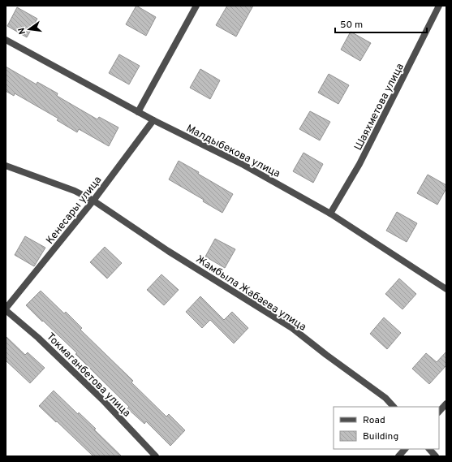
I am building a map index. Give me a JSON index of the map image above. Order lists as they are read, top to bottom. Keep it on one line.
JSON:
{"streets":{"street":["Шаяхметова улица","Малдыбекова улица","Кенесары улица","Жамбыла Жабаева улица","Токмаганбетова улица"]},"crossings":[["Шаяхметова улица","Малдыбекова улица"],["Малдыбекова улица","Кенесары улица"],["Кенесары улица","Жамбыла Жабаева улица"],["Кенесары улица","Токмаганбетова улица"]],"legend":["Road","Building"],"scale_bar":"50 m","north":"left"}
